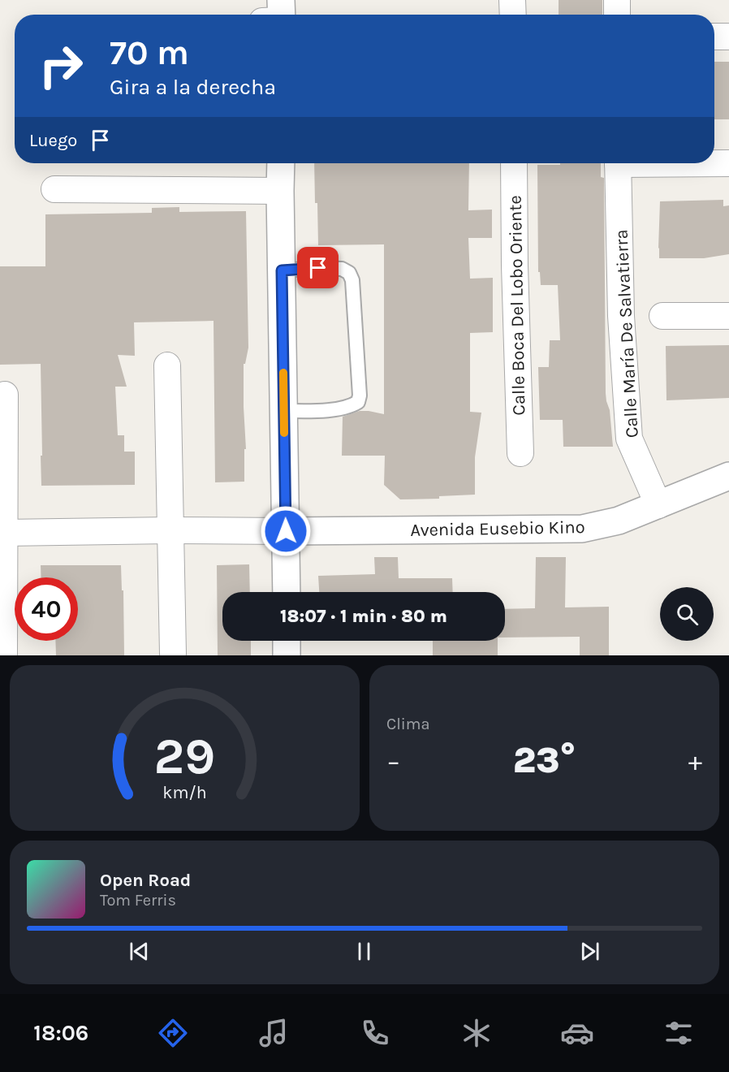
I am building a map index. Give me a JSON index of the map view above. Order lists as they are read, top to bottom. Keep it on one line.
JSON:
{"streets":{"street":["Calle Boca Del Lobo Oriente","Calle María De Salvatierra","Avenida Eusebio Kino"]},"crossings":[["Calle María De Salvatierra","Avenida Eusebio Kino"]],"page":{"turn":["70 m","Gira a la derecha"],"then":"Luego","limit":"40","trip":"18:07 · 1 min · 80 m","tile":"Clima","heat":["−","23°","+"],"song":["Open Road","Tom Ferris"],"tabs":"18:06","gauge":["29","km/h"]}}
